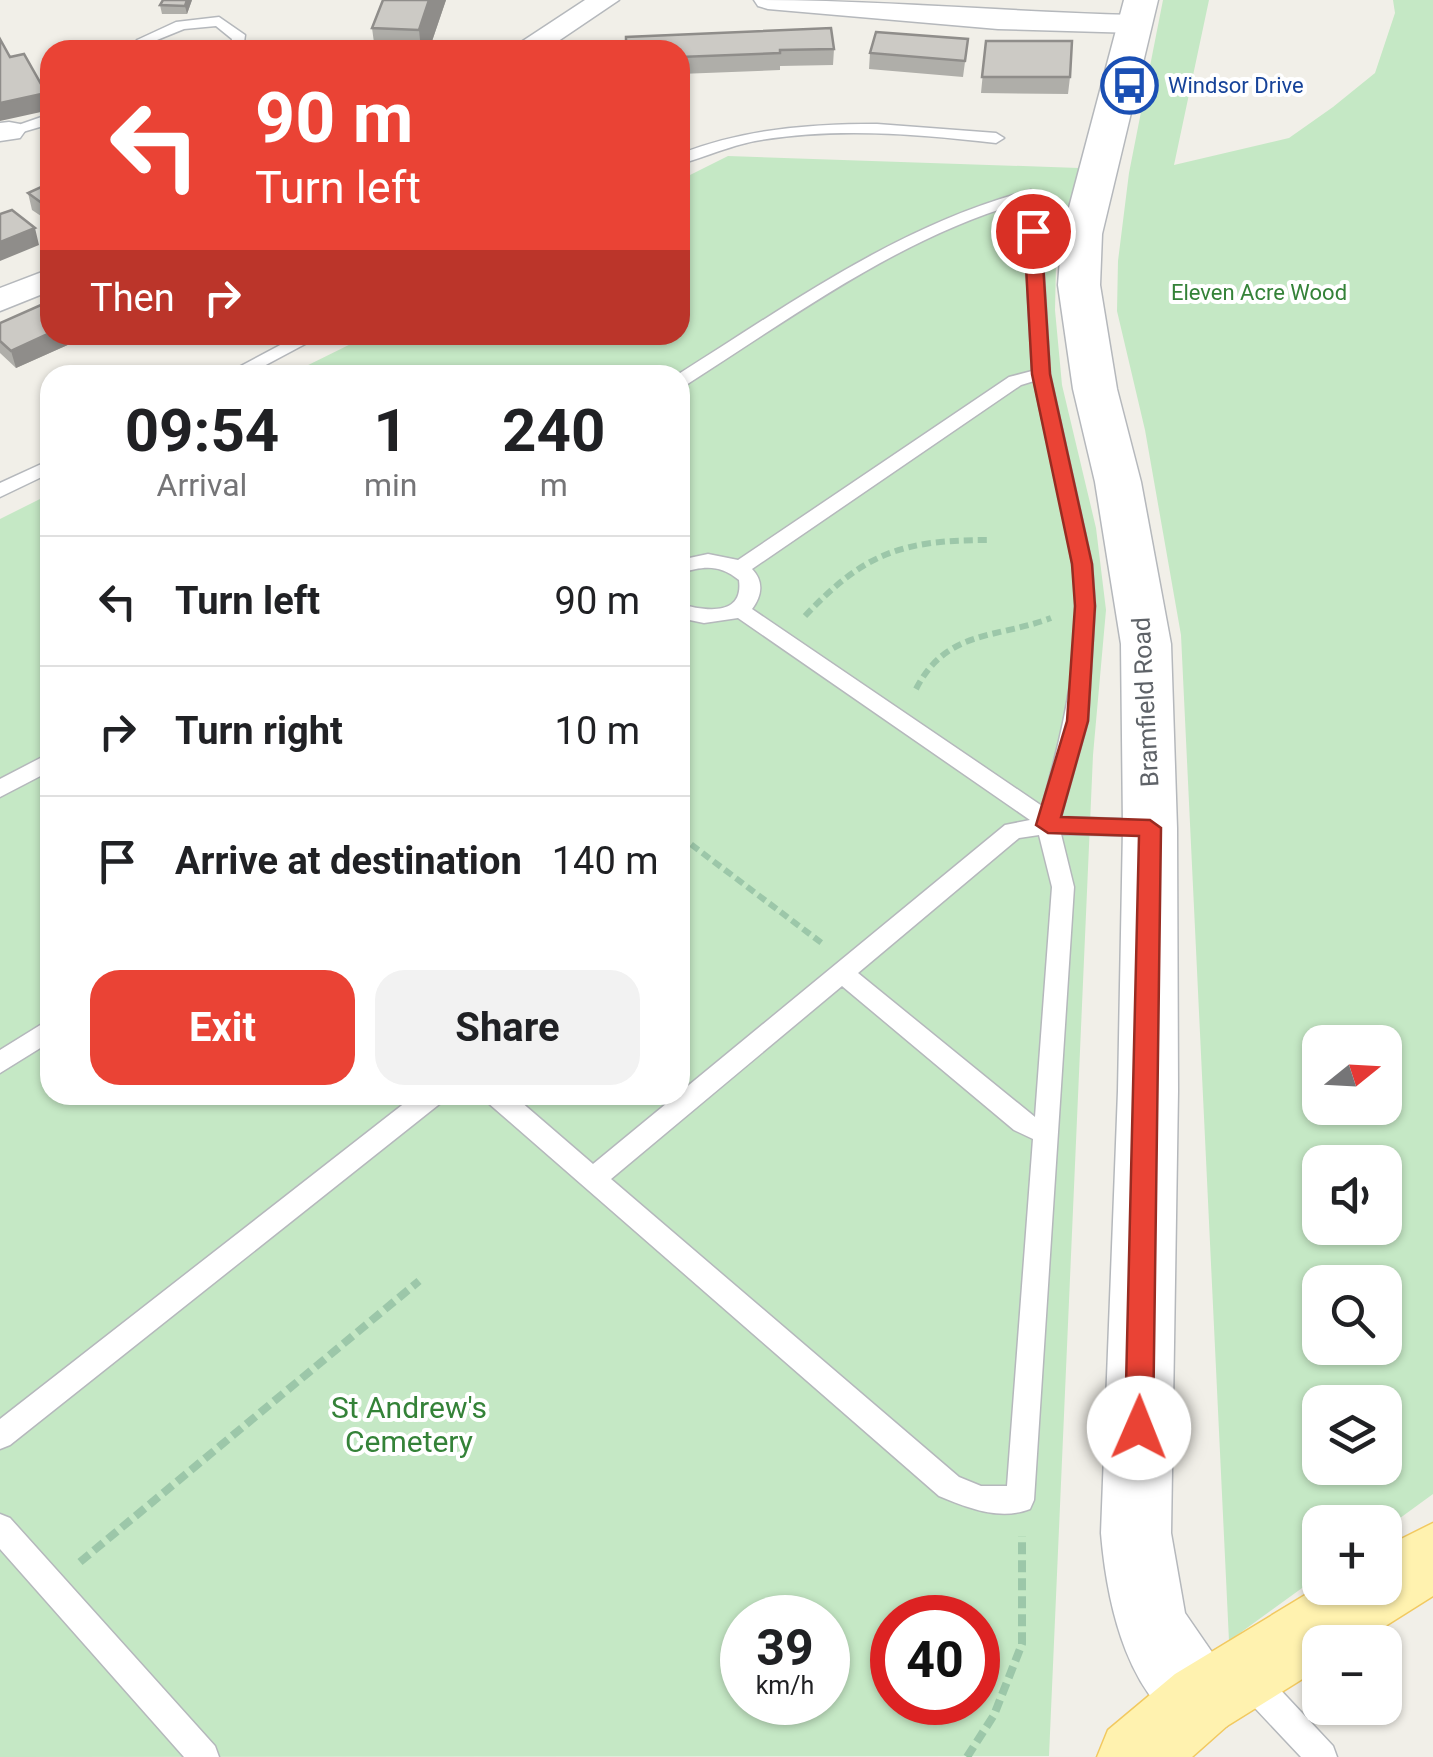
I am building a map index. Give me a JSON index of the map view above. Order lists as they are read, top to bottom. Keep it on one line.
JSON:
{"streets":{"street":["Bramfield Road"]},"parks":["Eleven Acre Wood","St Andrew's Cemetery"],"places":{"bus stop":["Windsor Drive"]},"north":"right","page":{"turn":["90 m","Turn left"],"then":"Then","eta":["09:54","Arrival","1","min","240","m"],"list":[{"name":"Turn left","value":"90 m"},{"name":"Turn right","value":"10 m"},{"name":"Arrive at destination","value":"140 m"}],"buttons":["Exit","Share"],"map_buttons":["+","−"],"speed":"39 km/h","limit":"40"}}
